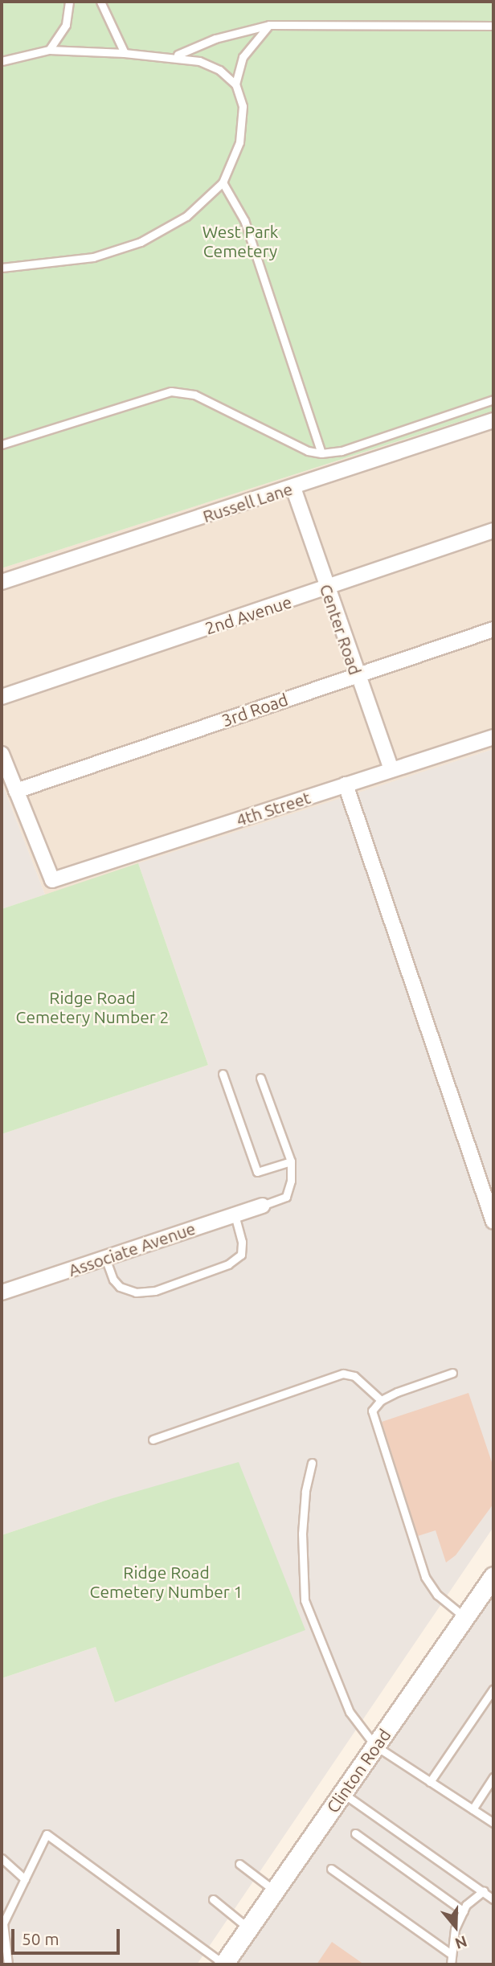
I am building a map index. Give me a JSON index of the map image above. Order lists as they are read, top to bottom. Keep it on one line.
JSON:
{"streets":{"street":["Russell Lane","2nd Avenue","Center Road","3rd Road","4th Street","Associate Avenue","Clinton Road"]},"crossings":[["Russell Lane","Center Road"],["2nd Avenue","Center Road"],["Center Road","3rd Road"],["Center Road","4th Street"],["3rd Road","4th Street"]],"parks":["West Park Cemetery","Ridge Road Cemetery Number 2","Ridge Road Cemetery Number 1"],"scale_bar":"50 m","north":"bottom"}
